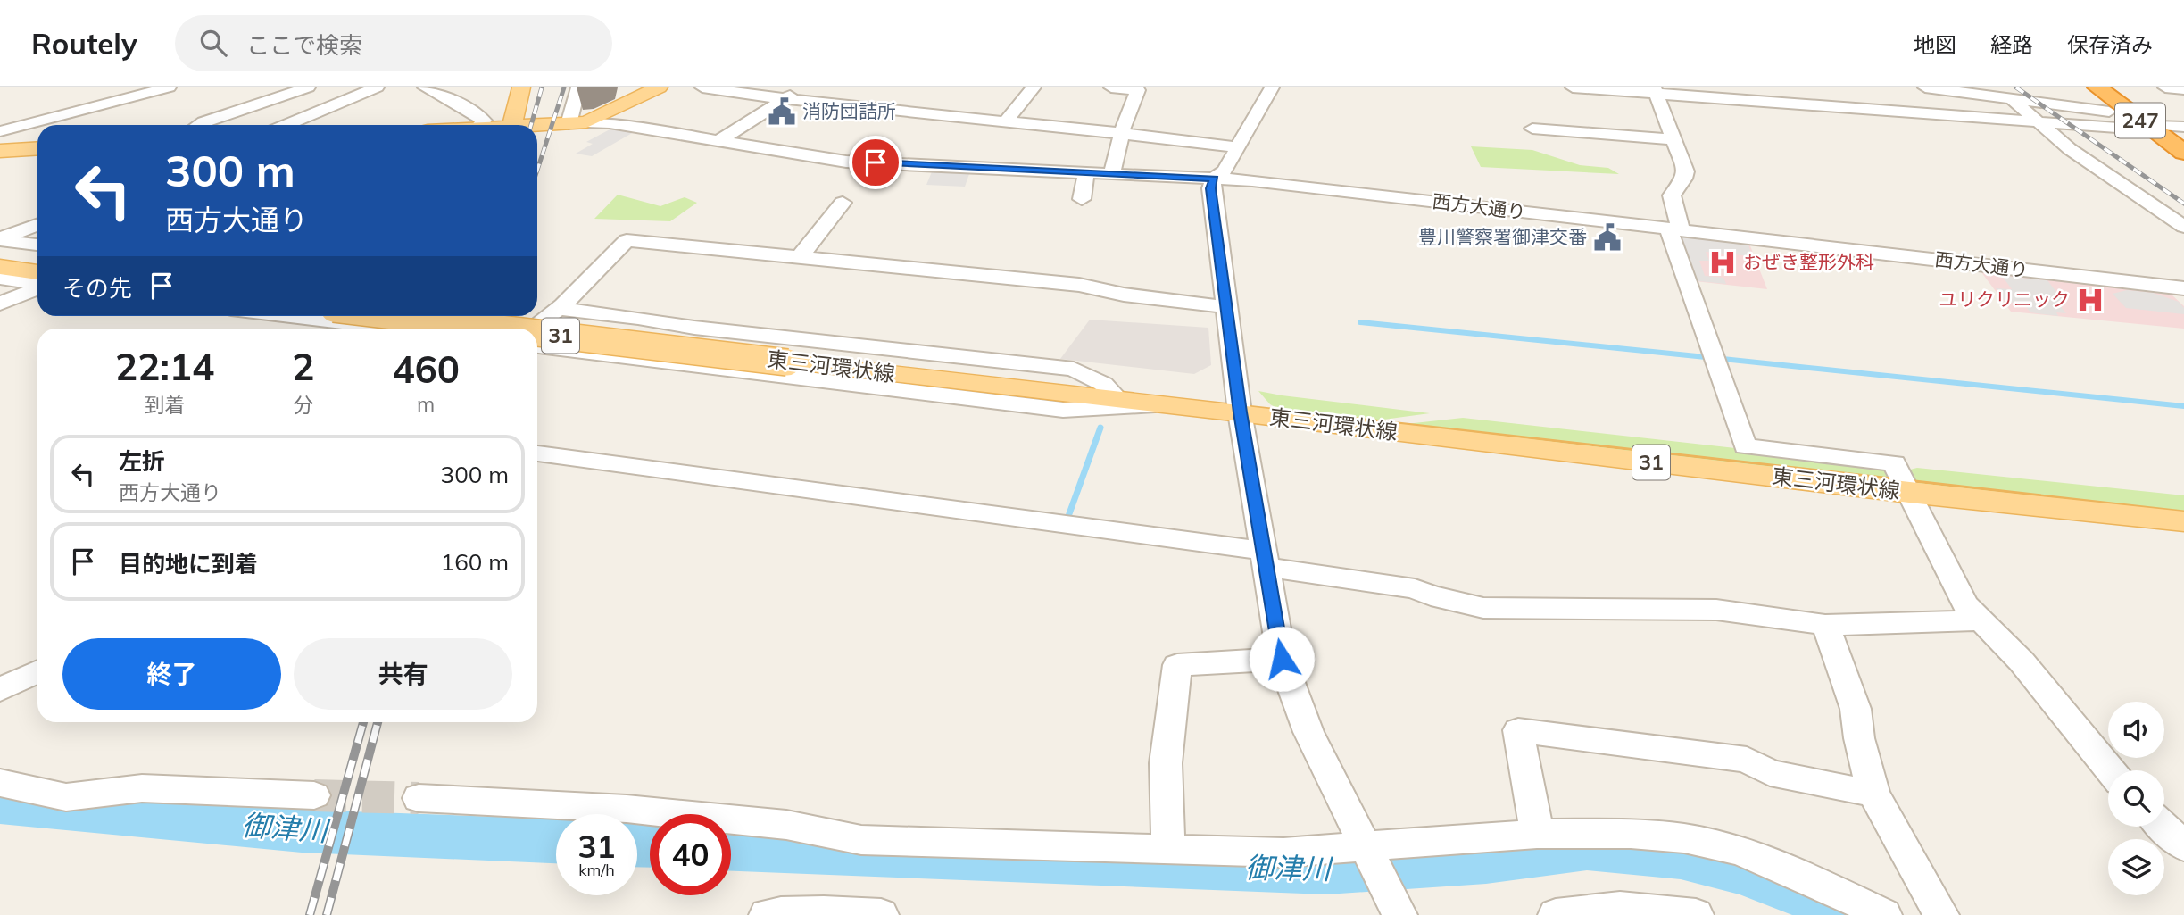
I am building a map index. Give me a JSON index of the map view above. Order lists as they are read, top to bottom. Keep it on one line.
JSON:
{"streets":{"highway":["247"],"main road":["31","東三河環状線"],"street":["西方大通り"]},"water":["御津川"],"places":{"public building":["消防団詰所","豊川警察署御津交番"],"hospital":["おぜき整形外科","ユリクリニック"]},"page":{"header":"Routely","search":"ここで検索","nav":["地図","経路","保存済み"],"turn":["300 m","西方大通り"],"then":"その先","eta":["22:14","到着","2","分","460","m"],"list":[{"name":"左折","note":"西方大通り","value":"300 m"},{"name":"目的地に到着","value":"160 m"}],"buttons":["終了","共有"],"speed":"31 km/h","limit":"40"}}
